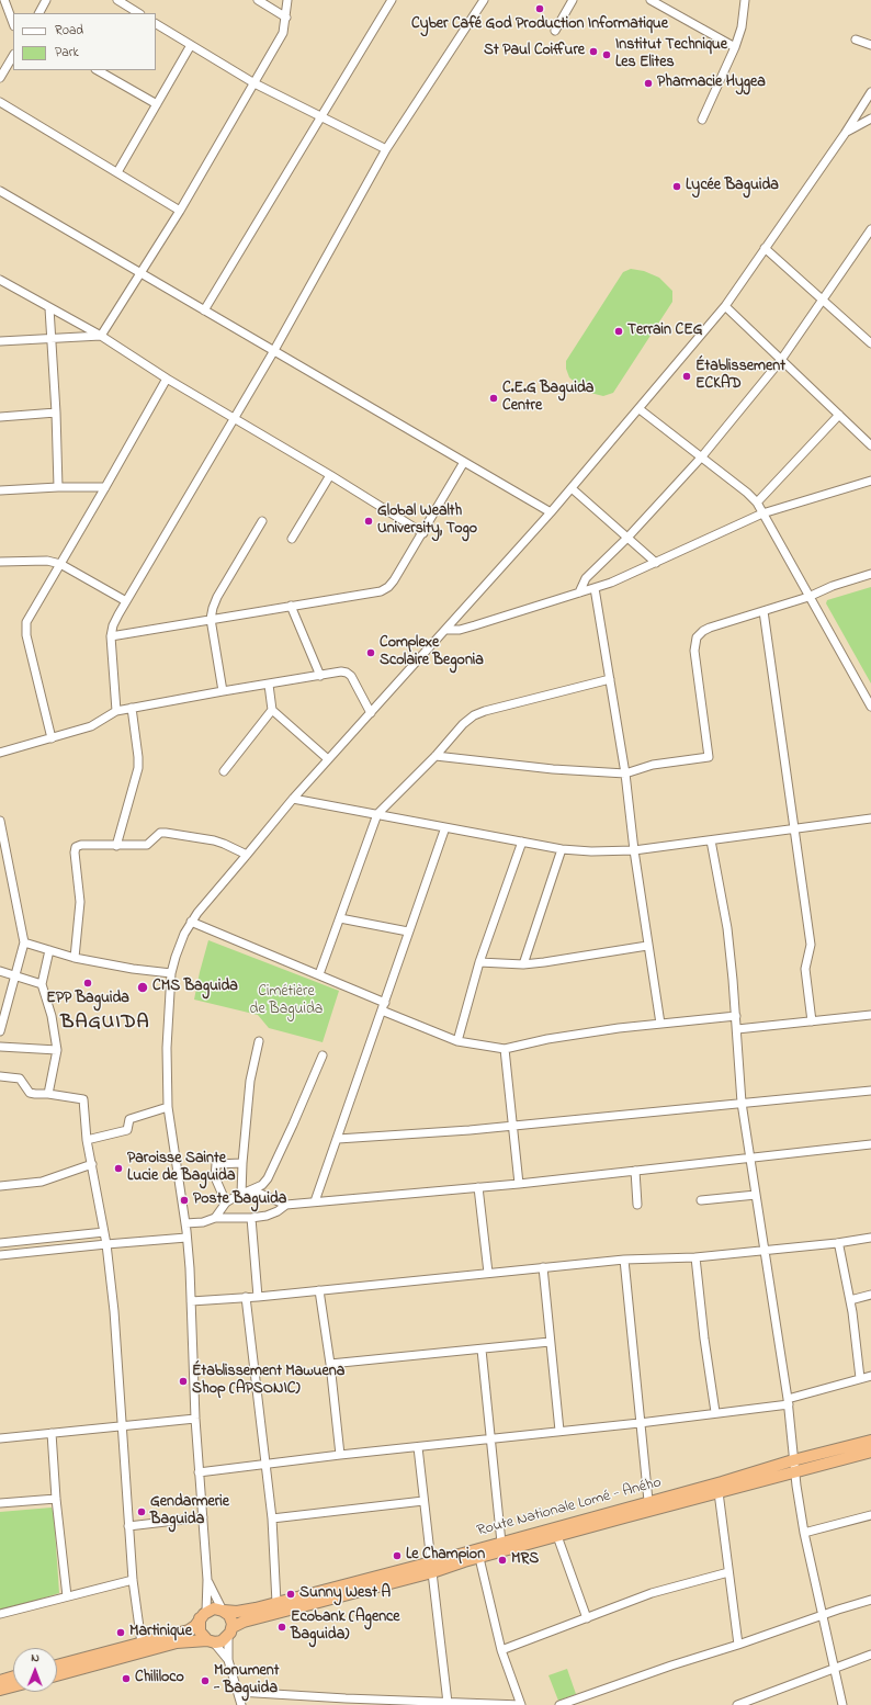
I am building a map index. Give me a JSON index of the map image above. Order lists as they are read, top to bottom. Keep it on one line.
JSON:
{"streets":{"highway":["Route Nationale Lomé - Aného"]},"districts":["BAGUIDA"],"parks":["Cimétière de Baguida"],"places":["Cyber Café God Production Informatique","St Paul Coiffure","Institut Technique Les Elites","Pharmacie Hygea","Lycée Baguida","Terrain CEG","Établissement ECKAD","C.E.G Baguida Centre","Global Wealth University, Togo","Complexe Scolaire Begonia","EPP Baguida","CMS Baguida","Paroisse Sainte Lucie de Baguida","Poste Baguida","Établissement Mawuena Shop (APSONIC)","Gendarmerie Baguida","Le Champion","MRS","Sunny West A","Ecobank (Agence Baguida)","Martinique","Chililoco","Monument - Baguida"],"legend":["Road","Park"],"north":"top"}
